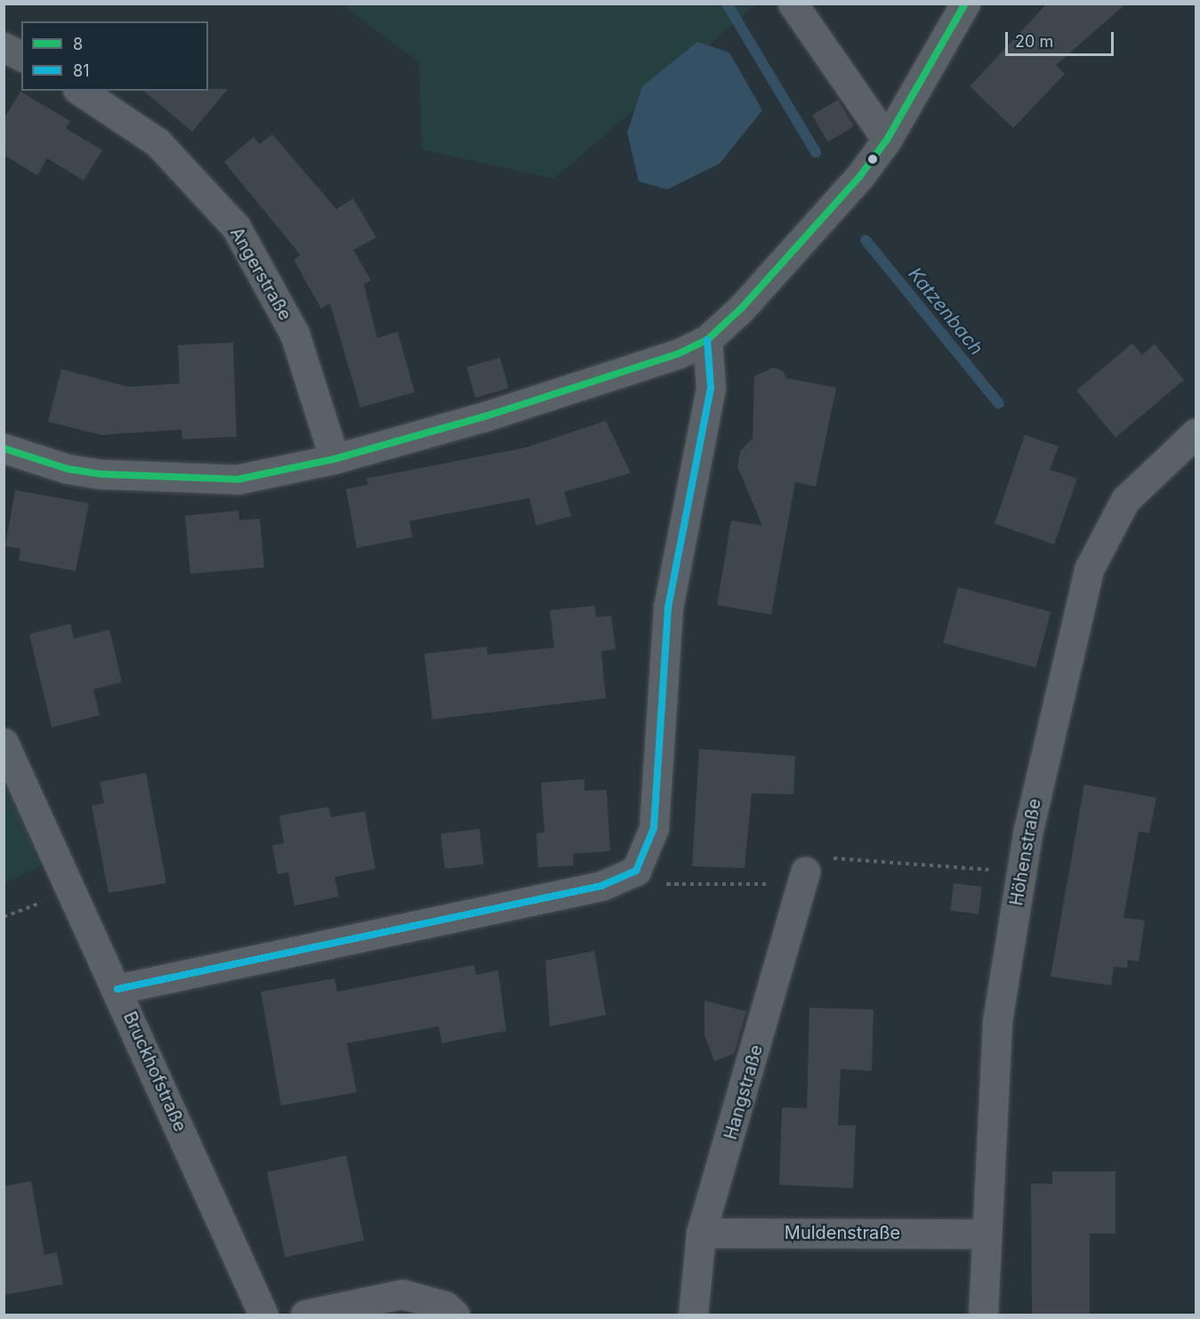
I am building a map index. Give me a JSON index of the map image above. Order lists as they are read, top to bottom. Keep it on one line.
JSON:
{"streets":{"street":["Angerstraße","Höhenstraße","Bruckhofstraße","Hangstraße","Muldenstraße"]},"crossings":[["Höhenstraße","Muldenstraße"],["Hangstraße","Muldenstraße"]],"water":["Katzenbach"],"lines":["transit line 8","transit line 81"],"legend":["8","81"],"scale_bar":"20 m"}
